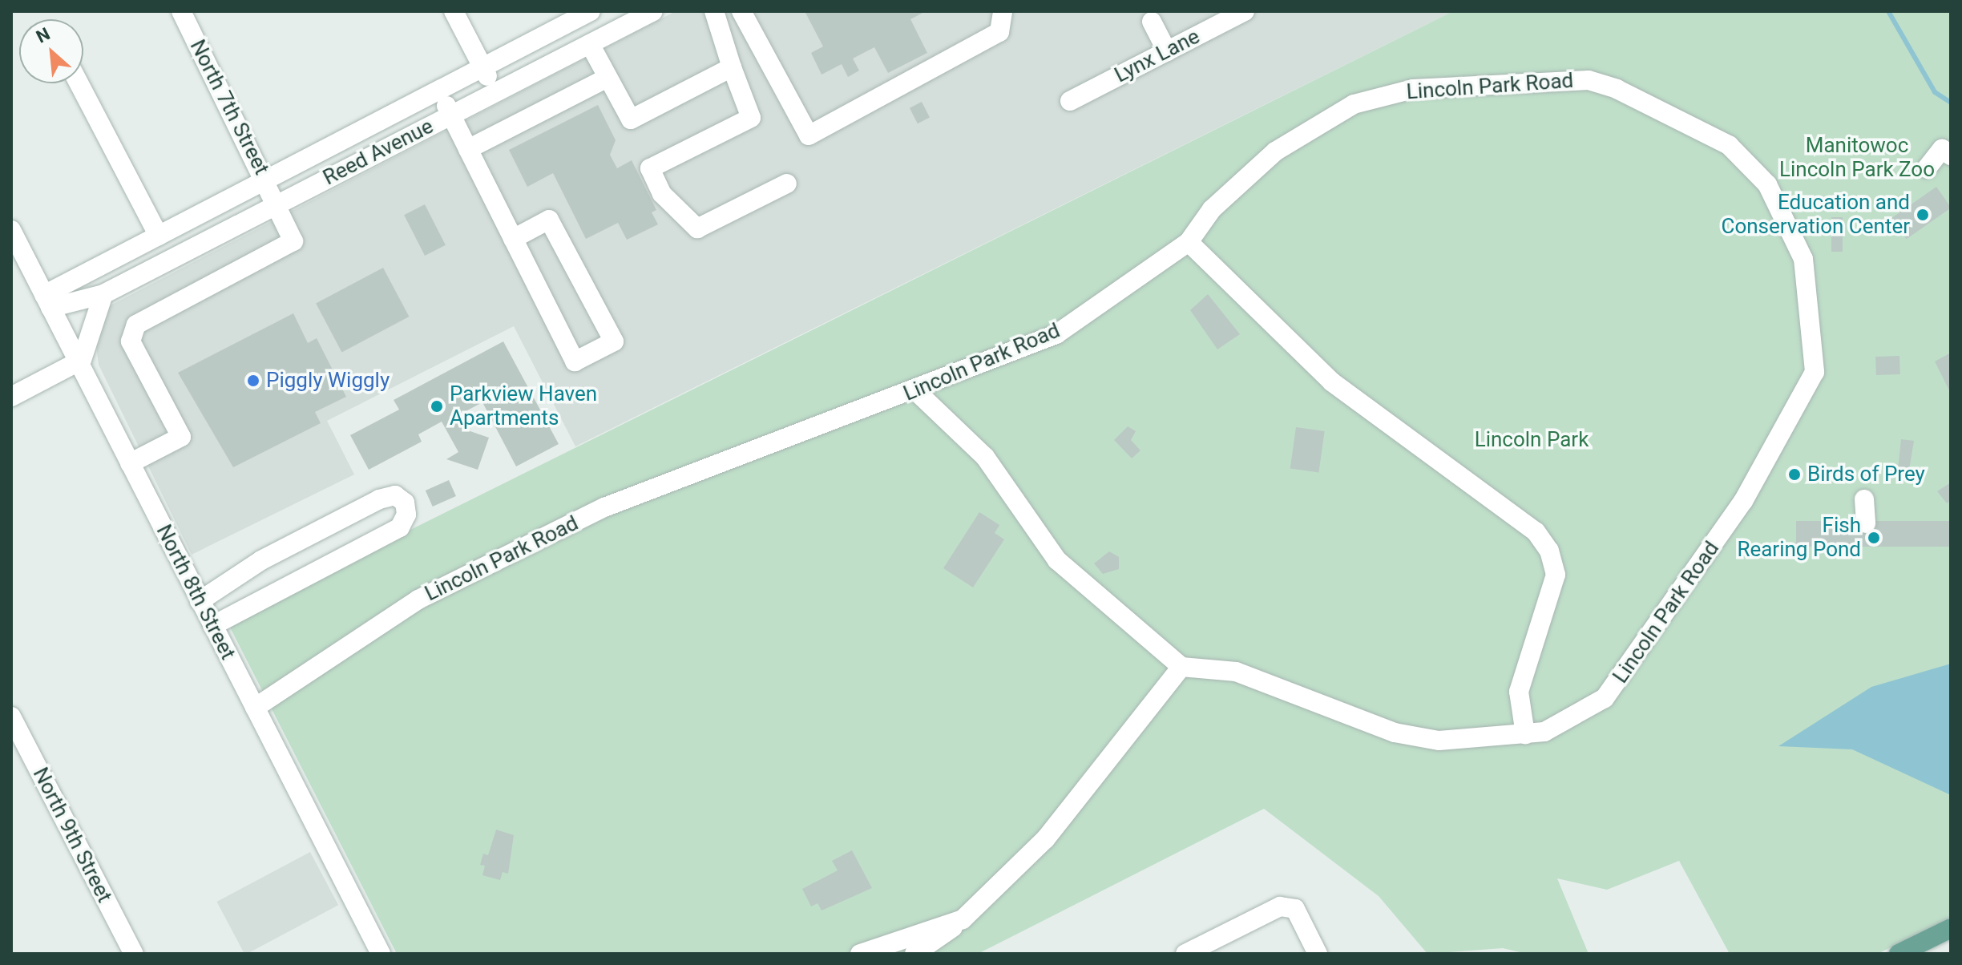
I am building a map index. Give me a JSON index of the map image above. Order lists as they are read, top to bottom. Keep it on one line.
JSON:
{"streets":{"street":["Lynx Lane","Lincoln Park Road","North 7th Street","Reed Avenue","North 8th Street","North 9th Street"]},"crossings":[["Lincoln Park Road","North 8th Street"],["North 7th Street","Reed Avenue"],["North 7th Street","North 8th Street"],["Reed Avenue","North 8th Street"]],"parks":["Manitowoc Lincoln Park Zoo","Lincoln Park"],"places":["Education and Conservation Center","Piggly Wiggly","Parkview Haven Apartments","Birds of Prey","Fish Rearing Pond"],"north":"top left"}
